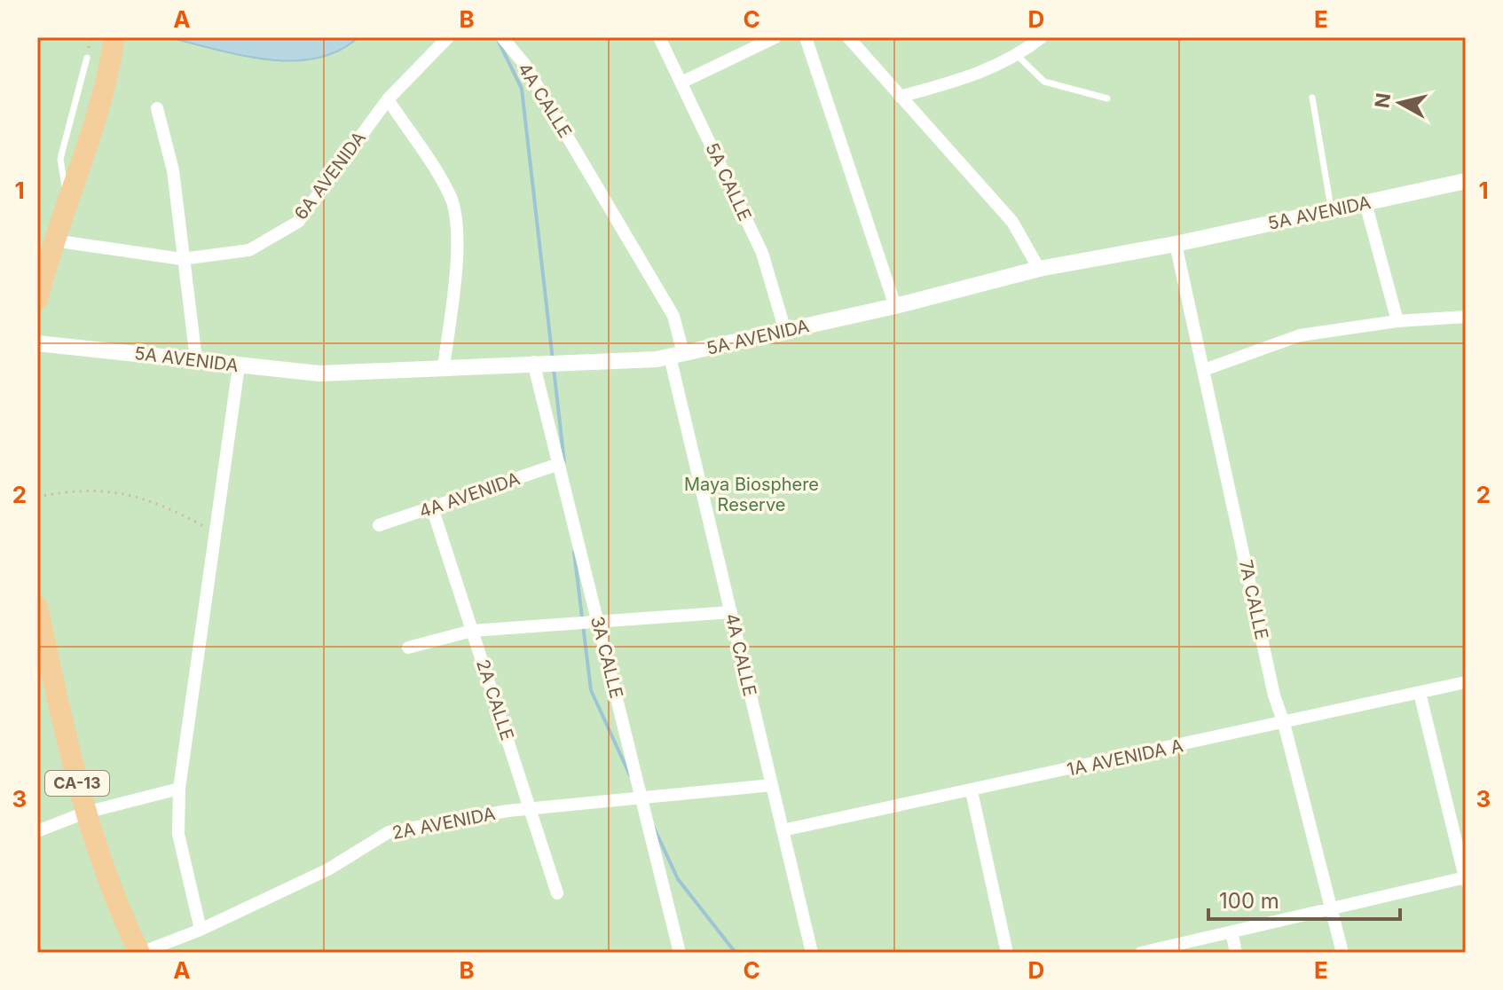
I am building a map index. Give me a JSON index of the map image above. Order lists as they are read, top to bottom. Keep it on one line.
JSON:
{"streets":{"highway":["CA-13"],"street":["4A CALLE","6A AVENIDA","5A CALLE","5A AVENIDA","4A AVENIDA","7A CALLE","3A CALLE","2A CALLE","1A AVENIDA A","2A AVENIDA"]},"crossings":[["4A CALLE","5A AVENIDA"],["4A CALLE","1A AVENIDA A"],["4A CALLE","2A AVENIDA"],["5A CALLE","5A AVENIDA"],["5A AVENIDA","7A CALLE"],["5A AVENIDA","3A CALLE"],["4A AVENIDA","3A CALLE"],["4A AVENIDA","2A CALLE"],["7A CALLE","1A AVENIDA A"],["3A CALLE","2A AVENIDA"],["2A CALLE","2A AVENIDA"],["CA-13","2A AVENIDA"]],"parks":["Maya Biosphere Reserve"],"scale_bar":"100 m","north":"left","grid":{"columns":["A","B","C","D","E"],"rows":["1","2","3"]}}
